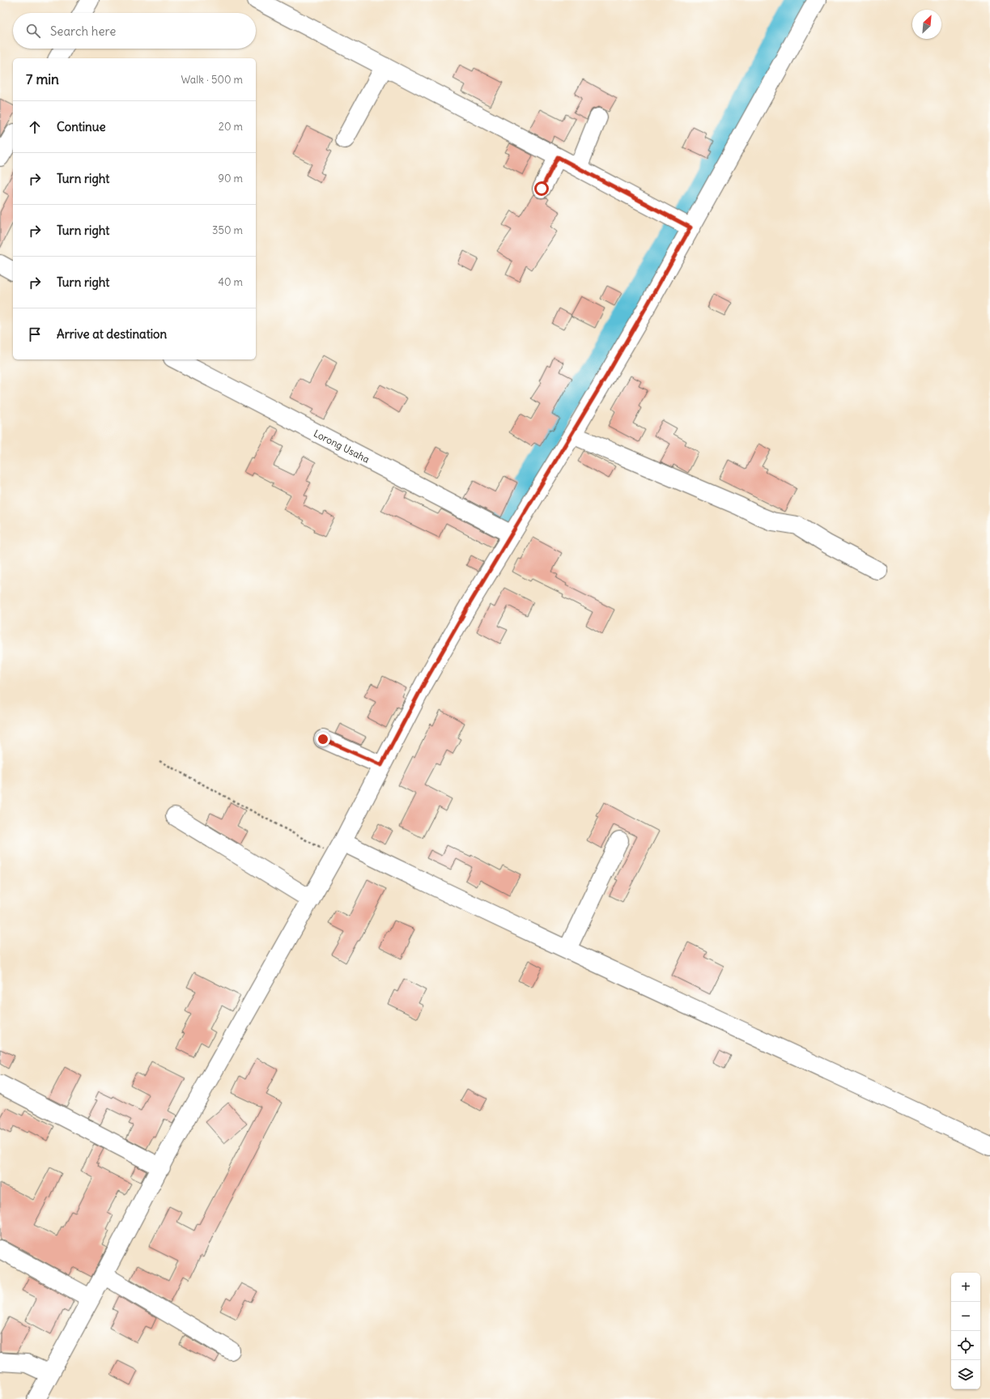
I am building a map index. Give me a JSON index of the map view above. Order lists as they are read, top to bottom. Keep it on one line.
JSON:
{"streets":{"street":["Lorong Usaha"]},"north":"top right","page":{"search":"Search here","heading":["7 min","Walk · 500 m"],"list":[["Continue","20 m"],["Turn right","90 m"],["Turn right","350 m"],["Turn right","40 m"],"Arrive at destination"],"map_buttons":["+","−"]}}
